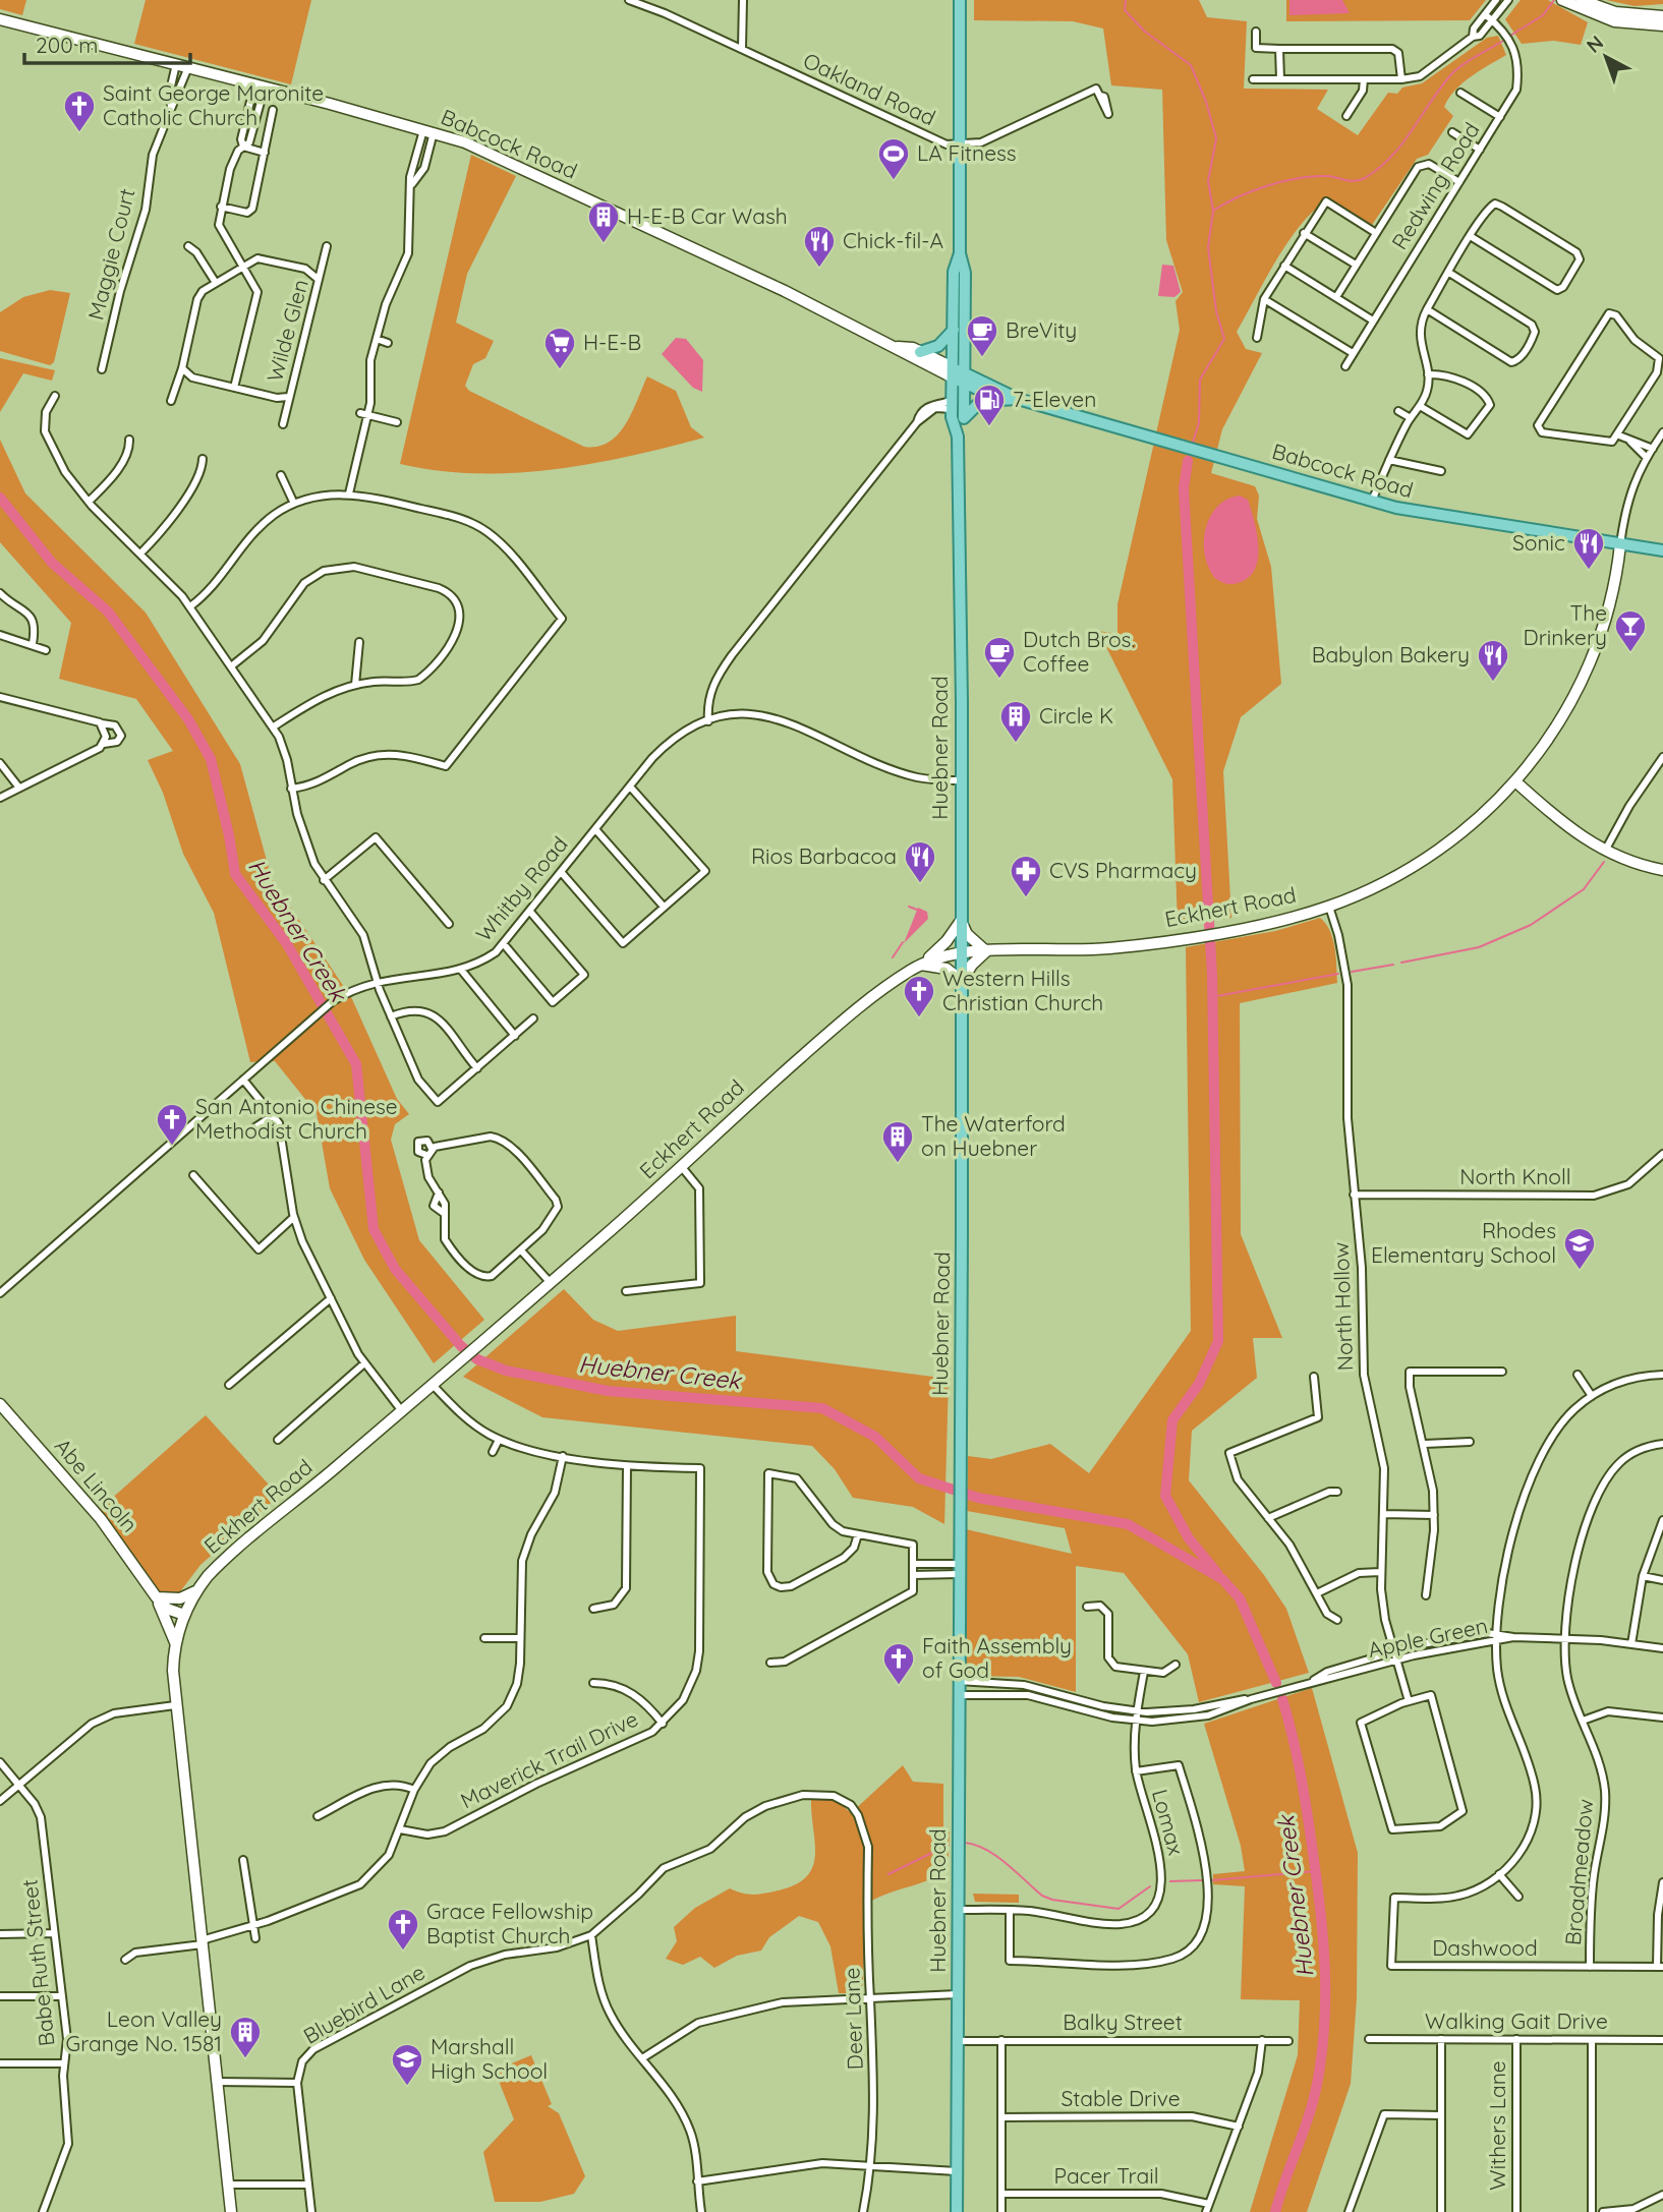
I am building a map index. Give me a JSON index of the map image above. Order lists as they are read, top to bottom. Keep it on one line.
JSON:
{"streets":{"main road":["Babcock Road","Huebner Road","Eckhert Road","Abe Lincoln"],"street":["Oakland Road","Redwing Road","Maggie Court","Wilde Glen","Whitby Road","North Knoll","North Hollow","Apple Green","Maverick Trail Drive","Lomax","Broadmeadow","Dashwood","Babe Ruth Street","Bluebird Lane","Deer Lane","Walking Gait Drive","Balky Street","Stable Drive","Withers Lane","Pacer Trail"]},"crossings":[["Oakland Road","Huebner Road"],["Babcock Road","Maggie Court"],["Babcock Road","Huebner Road"],["Babcock Road","Eckhert Road"],["Huebner Road","Whitby Road"],["Huebner Road","Eckhert Road"],["Huebner Road","Apple Green"],["Huebner Road","Lomax"],["Huebner Road","Balky Street"],["Eckhert Road","North Hollow"],["Eckhert Road","Abe Lincoln"],["North Knoll","North Hollow"],["North Hollow","Apple Green"],["Apple Green","Lomax"],["Broadmeadow","Dashwood"],["Bluebird Lane","Deer Lane"],["Walking Gait Drive","Withers Lane"]],"water":["Huebner Creek"],"places":{"church":["Saint George Maronite Catholic Church","Western Hills Christian Church","San Antonio Chinese Methodist Church","Faith Assembly of God","Grace Fellowship Baptist Church"],"sports":["LA Fitness"],"building":["H-E-B Car Wash","Circle K","The Waterford on Huebner","Leon Valley Grange No. 1581"],"restaurant":["Chick-fil-A","Sonic","Babylon Bakery","Rios Barbacoa"],"cafe":["BreVity","Dutch Bros. Coffee"],"supermarket":["H-E-B"],"fuel station":["7-Eleven"],"bar":["The Drinkery"],"pharmacy":["CVS Pharmacy"],"school or university":["Rhodes Elementary School","Marshall High School"]},"scale_bar":"200 m","north":"top left"}
